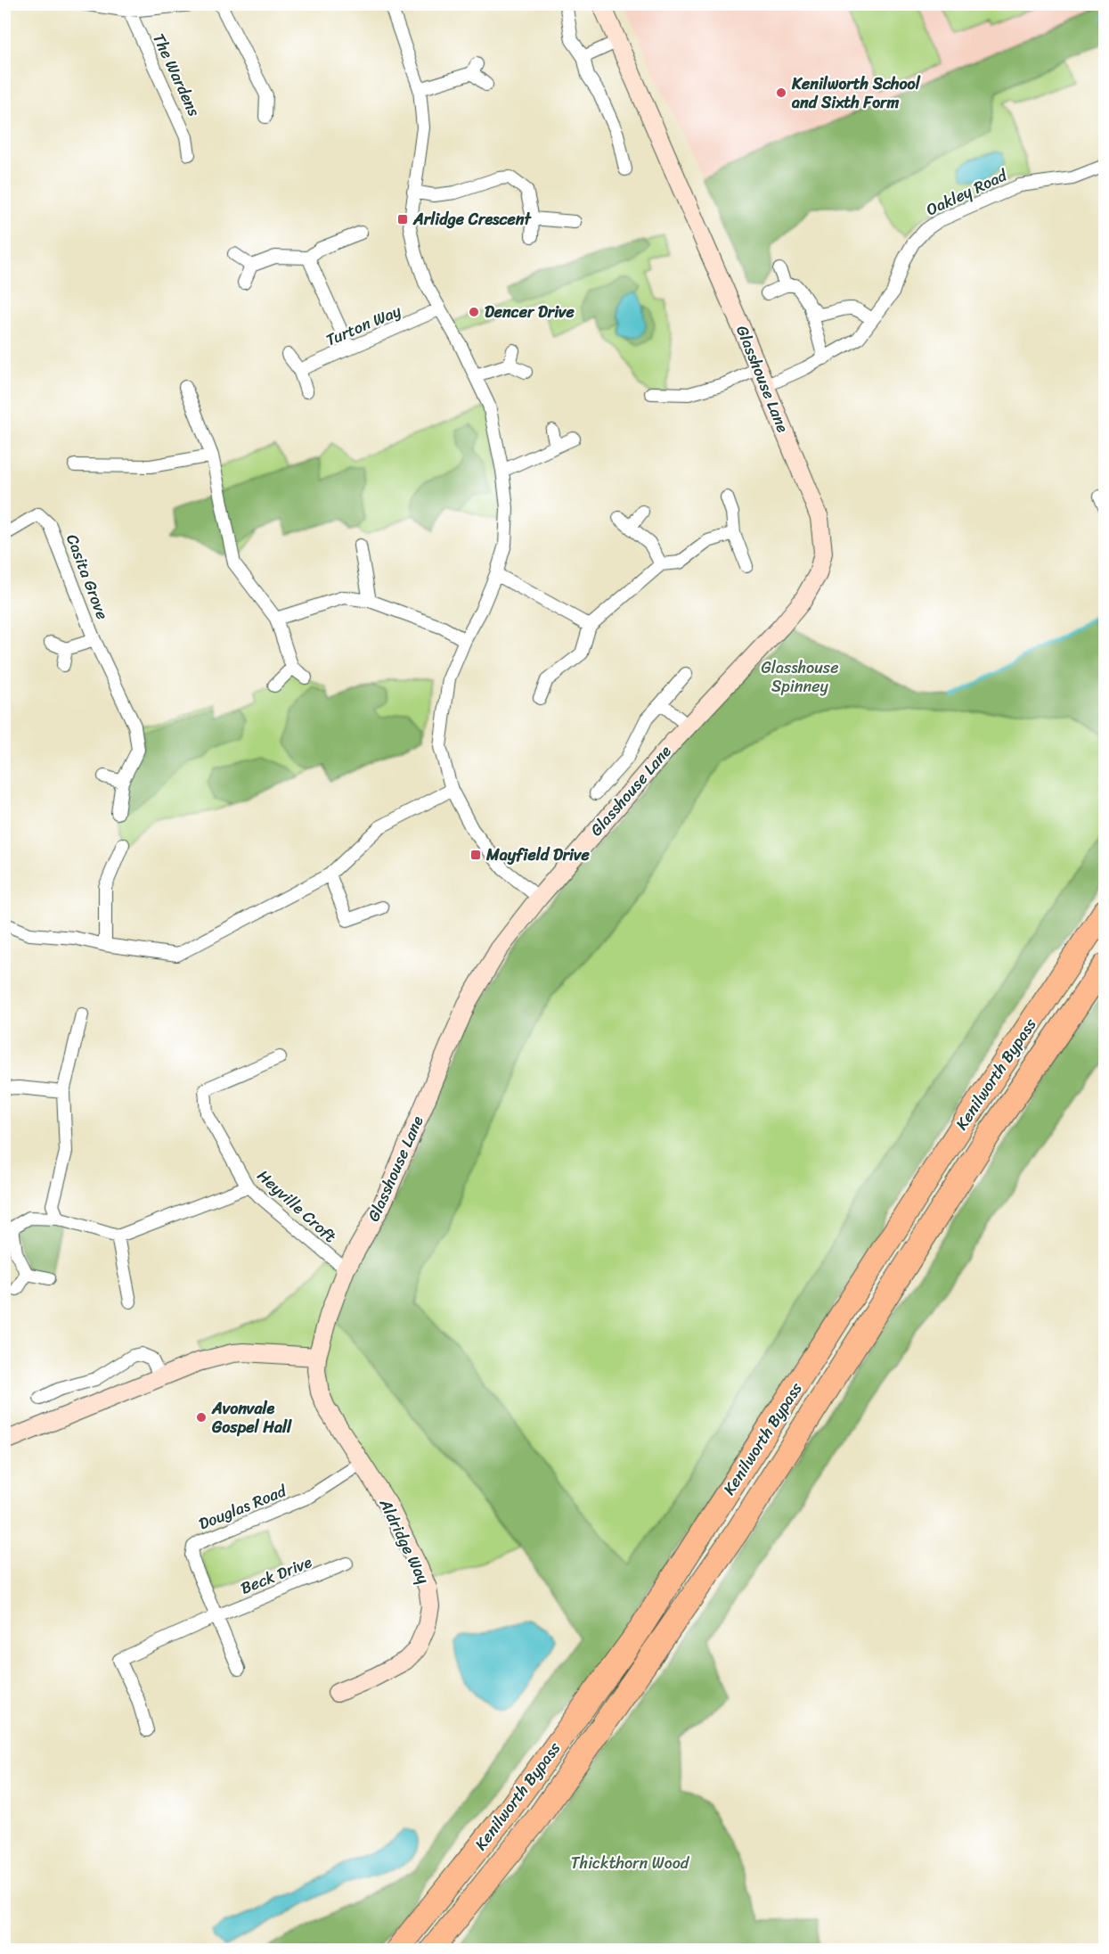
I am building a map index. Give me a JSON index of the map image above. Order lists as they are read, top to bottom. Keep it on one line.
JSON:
{"streets":{"highway":["Kenilworth Bypass"],"street":["The Wardens","Oakley Road","Turton Way","Glasshouse Lane","Casita Grove","Heyville Croft","Douglas Road","Aldridge Way","Beck Drive"]},"crossings":[["Oakley Road","Glasshouse Lane"],["Glasshouse Lane","Heyville Croft"],["Glasshouse Lane","Aldridge Way"],["Douglas Road","Aldridge Way"],["Douglas Road","Beck Drive"]],"parks":["Glasshouse Spinney","Thickthorn Wood"],"places":{"other":["Kenilworth School and Sixth Form","Dencer Drive","Avonvale Gospel Hall"],"transit":["Arlidge Crescent","Mayfield Drive"]}}
